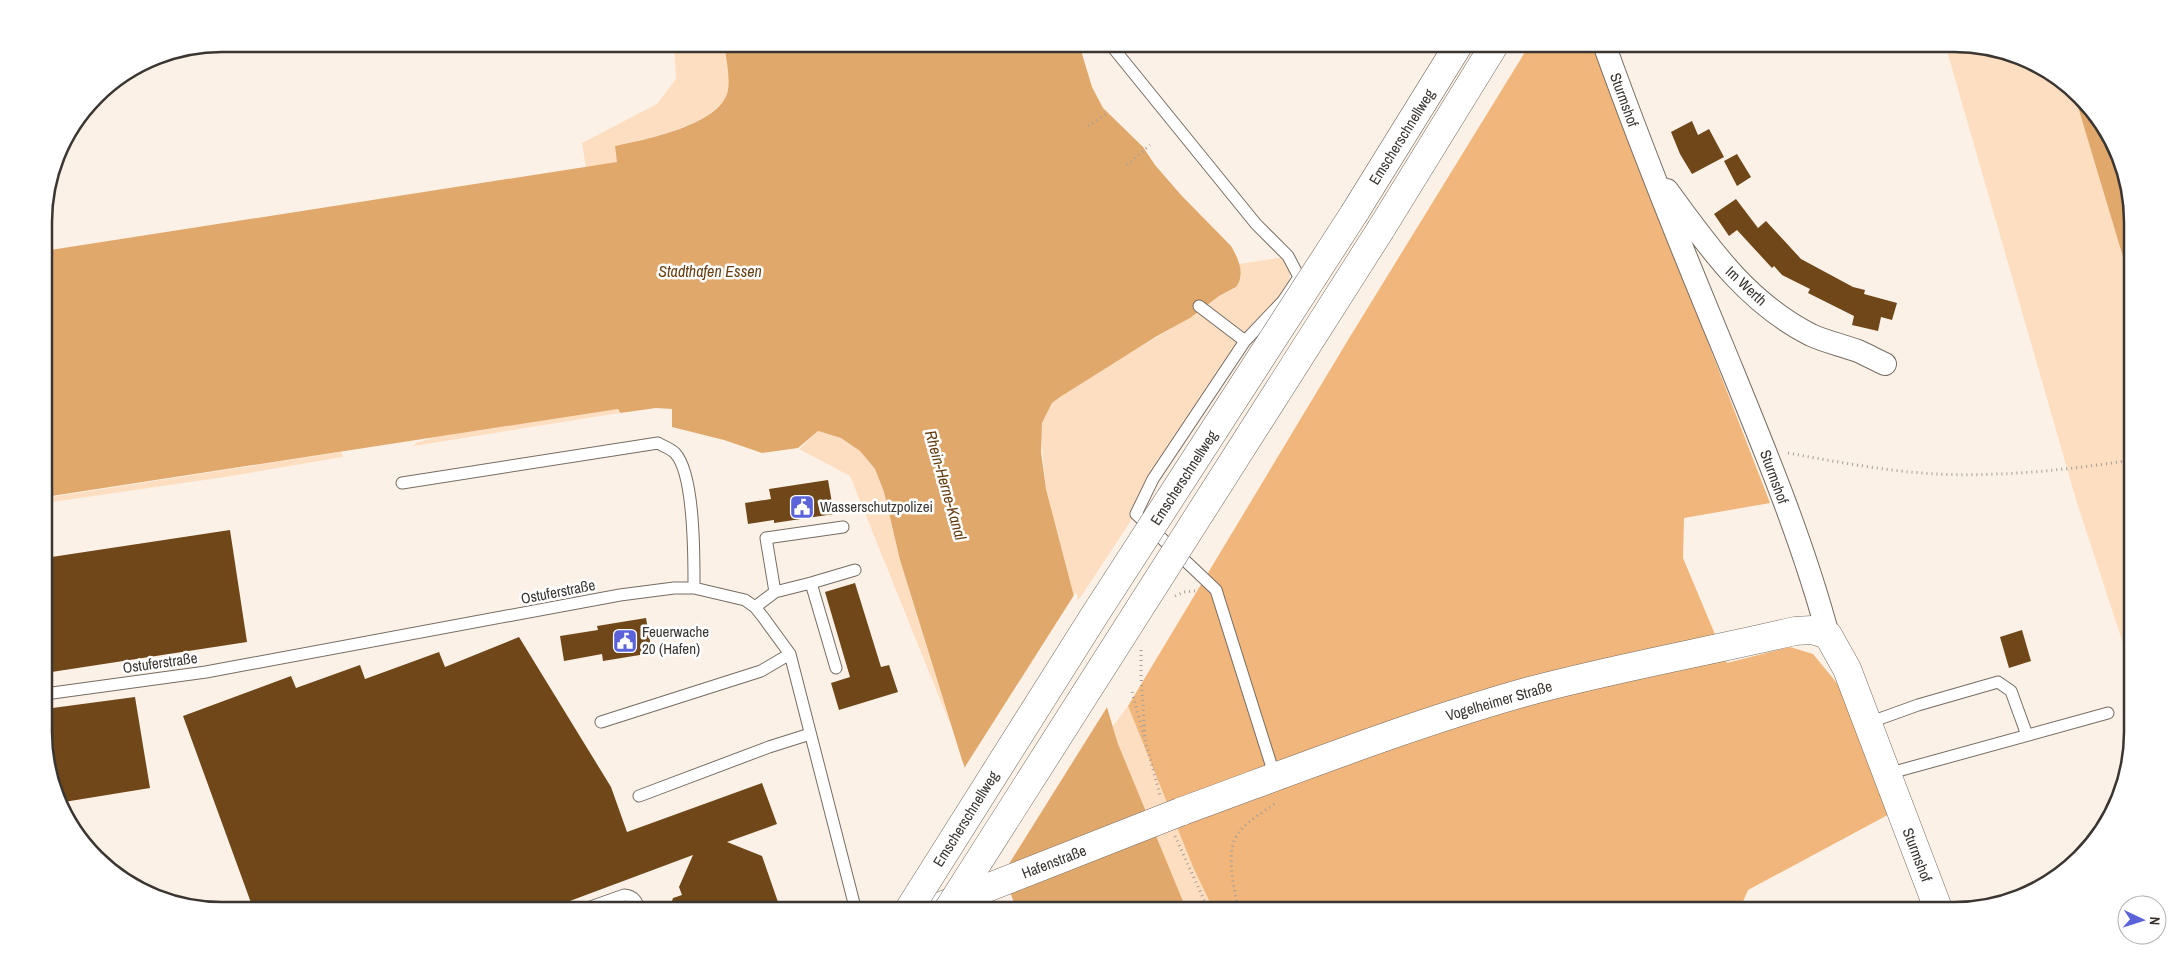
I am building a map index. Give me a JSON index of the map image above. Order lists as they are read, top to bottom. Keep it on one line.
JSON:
{"streets":{"main road":["Sturmshof","Emscherschnellweg","Vogelheimer Straße","Hafenstraße"],"street":["Im Werth"],"lane":["Ostuferstraße"]},"crossings":[["Sturmshof","Im Werth"],["Sturmshof","Vogelheimer Straße"],["Vogelheimer Straße","Hafenstraße"]],"water":["Stadthafen Essen","Rhein-Herne-Kanal"],"places":{"public building":["Wasserschutzpolizei","Feuerwache 20 (Hafen)"]},"north":"right"}
